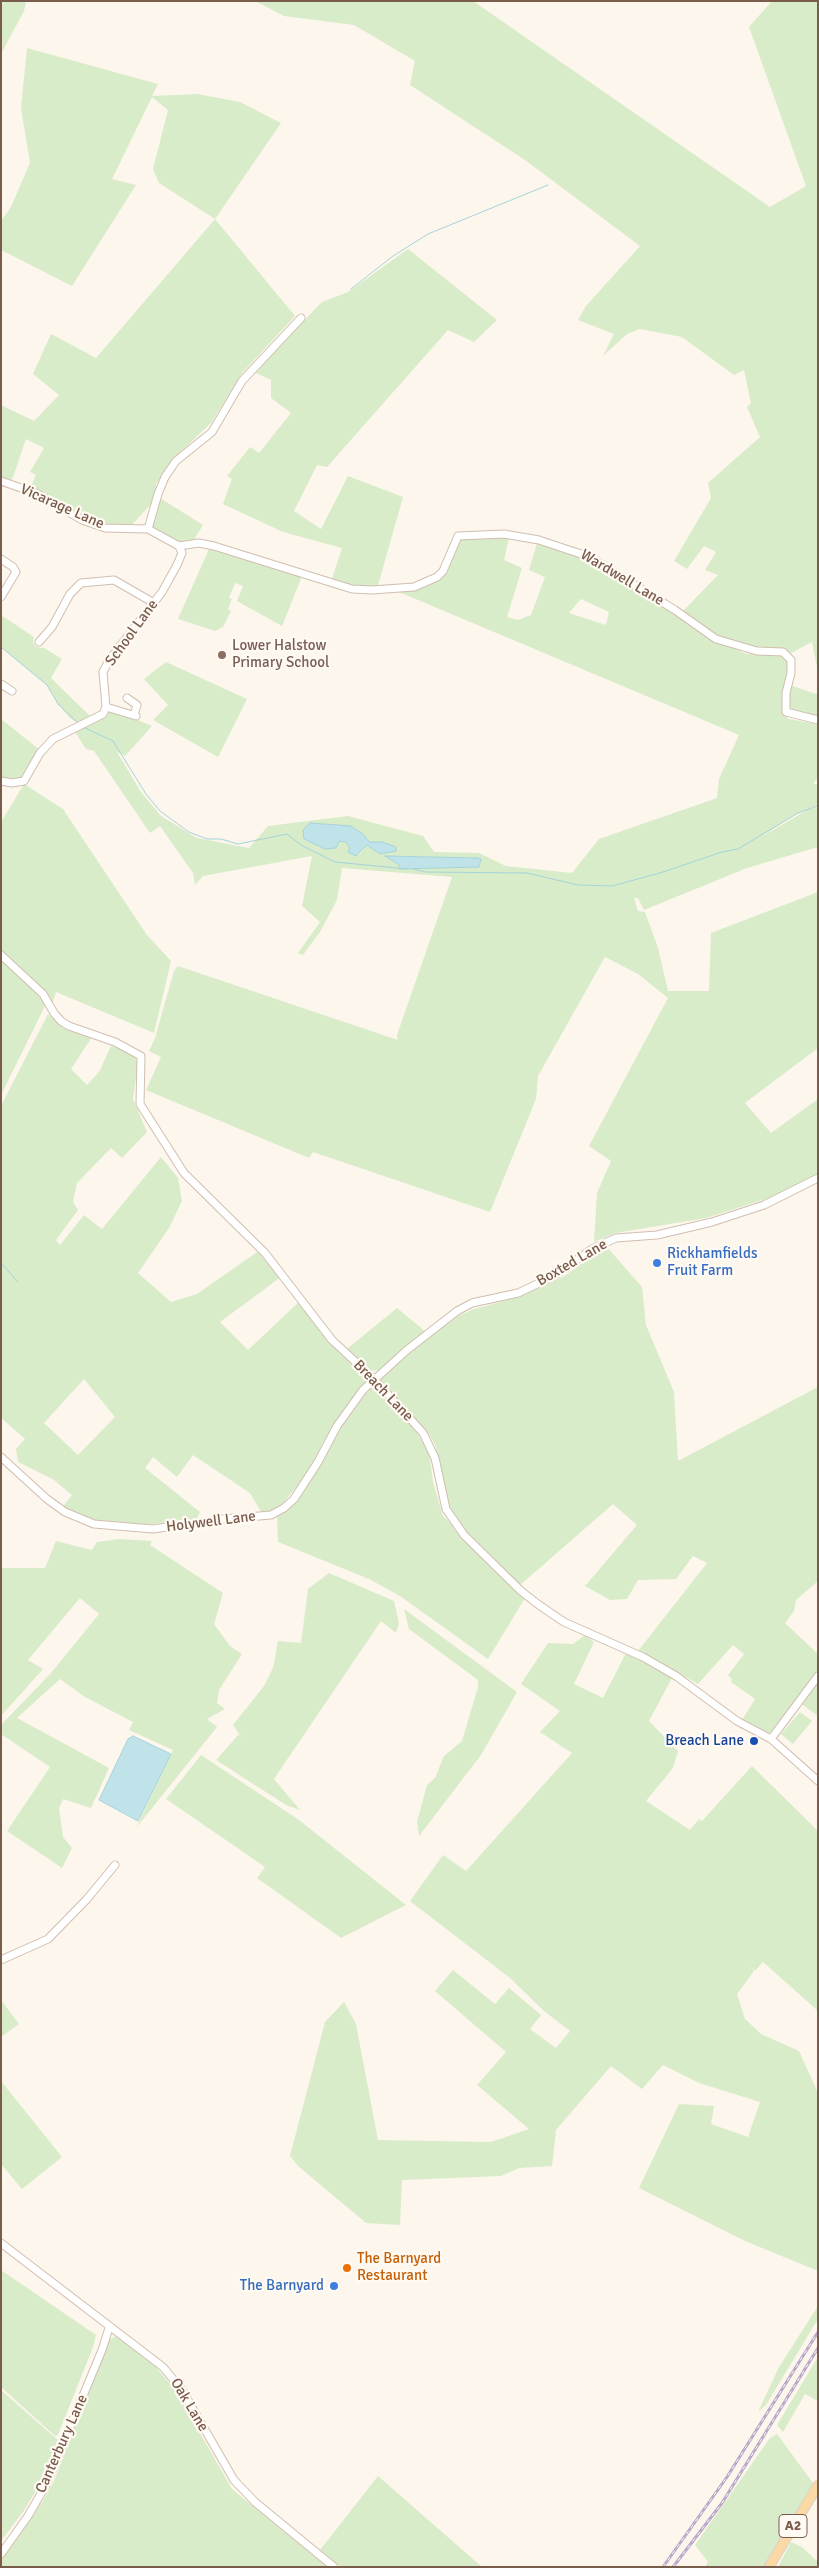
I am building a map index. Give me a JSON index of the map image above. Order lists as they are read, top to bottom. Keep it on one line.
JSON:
{"streets":{"main road":["A2"],"street":["Vicarage Lane","Wardwell Lane","School Lane","Boxted Lane","Breach Lane","Holywell Lane","Oak Lane","Canterbury Lane"]},"crossings":[["Vicarage Lane","Wardwell Lane"],["Vicarage Lane","School Lane"],["Wardwell Lane","School Lane"],["Boxted Lane","Breach Lane"],["Boxted Lane","Holywell Lane"],["Breach Lane","Holywell Lane"],["Oak Lane","Canterbury Lane"]],"places":["Lower Halstow Primary School","Rickhamfields Fruit Farm","Breach Lane","The Barnyard Restaurant","The Barnyard"]}
